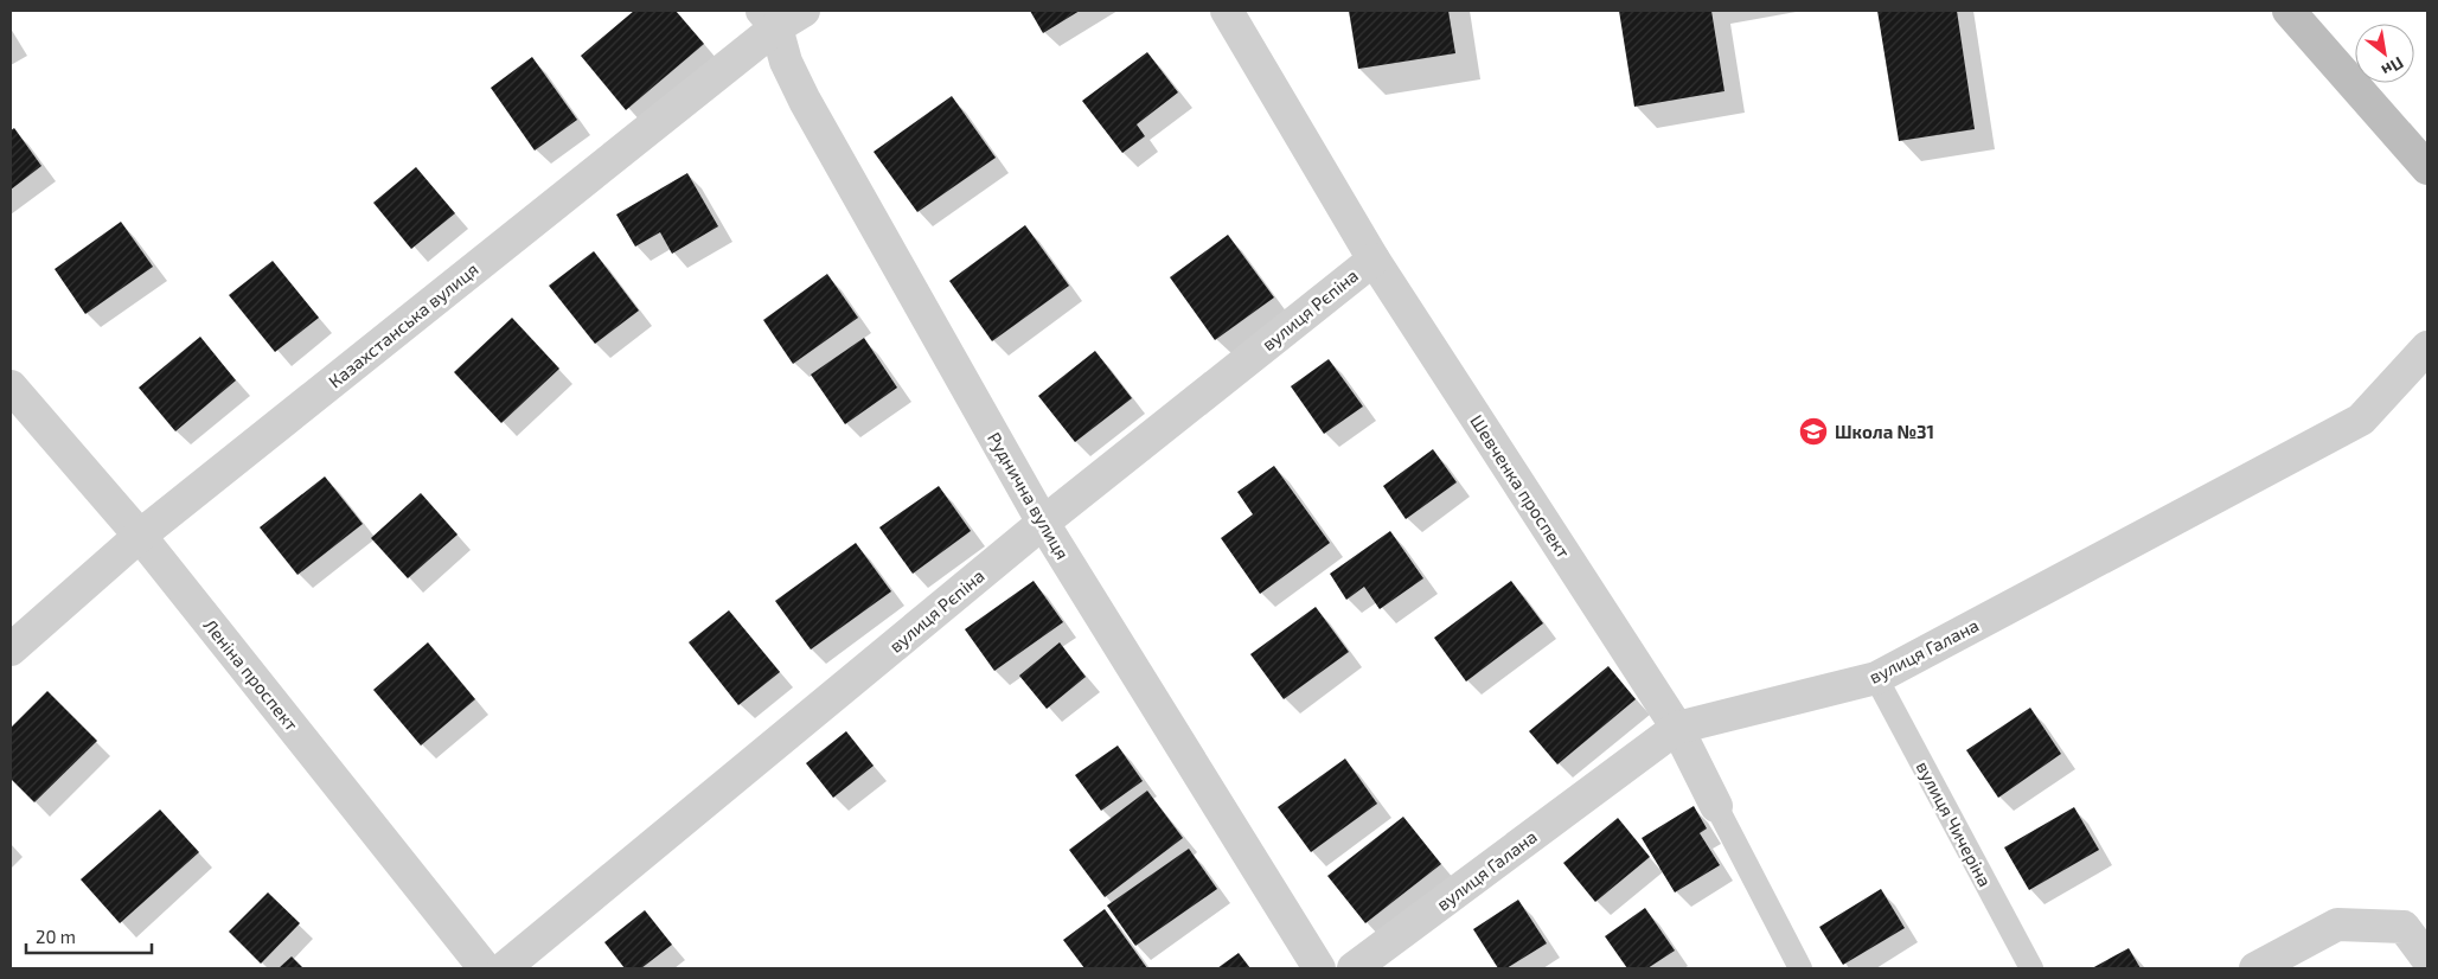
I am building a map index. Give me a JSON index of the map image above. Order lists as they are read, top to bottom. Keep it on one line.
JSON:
{"streets":{"street":["вулиця Рєпіна","Казахстанська вулиця","Шевченка проспект","Руднична вулиця","вулиця Галана","Леніна проспект"],"lane":["вулиця Чичеріна"]},"crossings":[["вулиця Рєпіна","Шевченка проспект"],["вулиця Рєпіна","Руднична вулиця"],["Казахстанська вулиця","Руднична вулиця"],["Казахстанська вулиця","Леніна проспект"],["Шевченка проспект","вулиця Галана"],["вулиця Галана","вулиця Чичеріна"]],"places":{"school or university":["Школа №31"]},"scale_bar":"20 m","north":"bottom right"}
